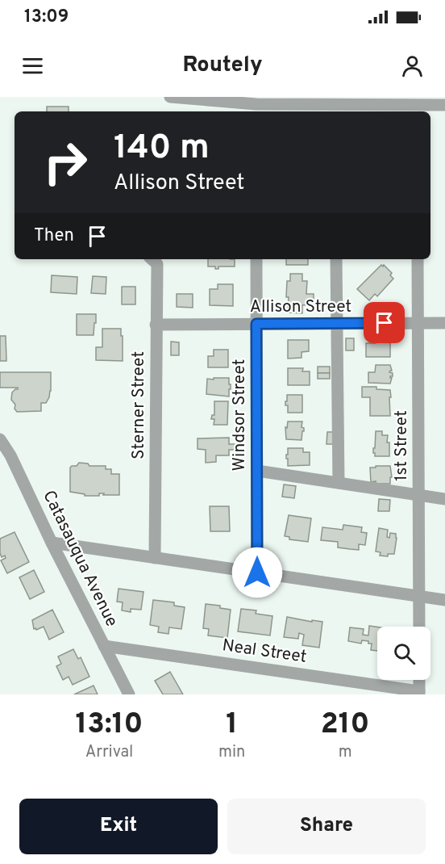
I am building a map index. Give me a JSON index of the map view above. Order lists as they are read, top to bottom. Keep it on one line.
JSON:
{"streets":{"street":["Allison Street","Sterner Street","Windsor Street","1st Street","Catasauqua Avenue","Neal Street"]},"crossings":[["Allison Street","Sterner Street"],["Allison Street","Windsor Street"],["Allison Street","1st Street"],["Catasauqua Avenue","Neal Street"]],"page":{"status":"13:09","header":"Routely","turn":["140 m","Allison Street"],"then":"Then","eta":["13:10","Arrival","1","min","210","m"],"buttons":["Exit","Share"]}}
